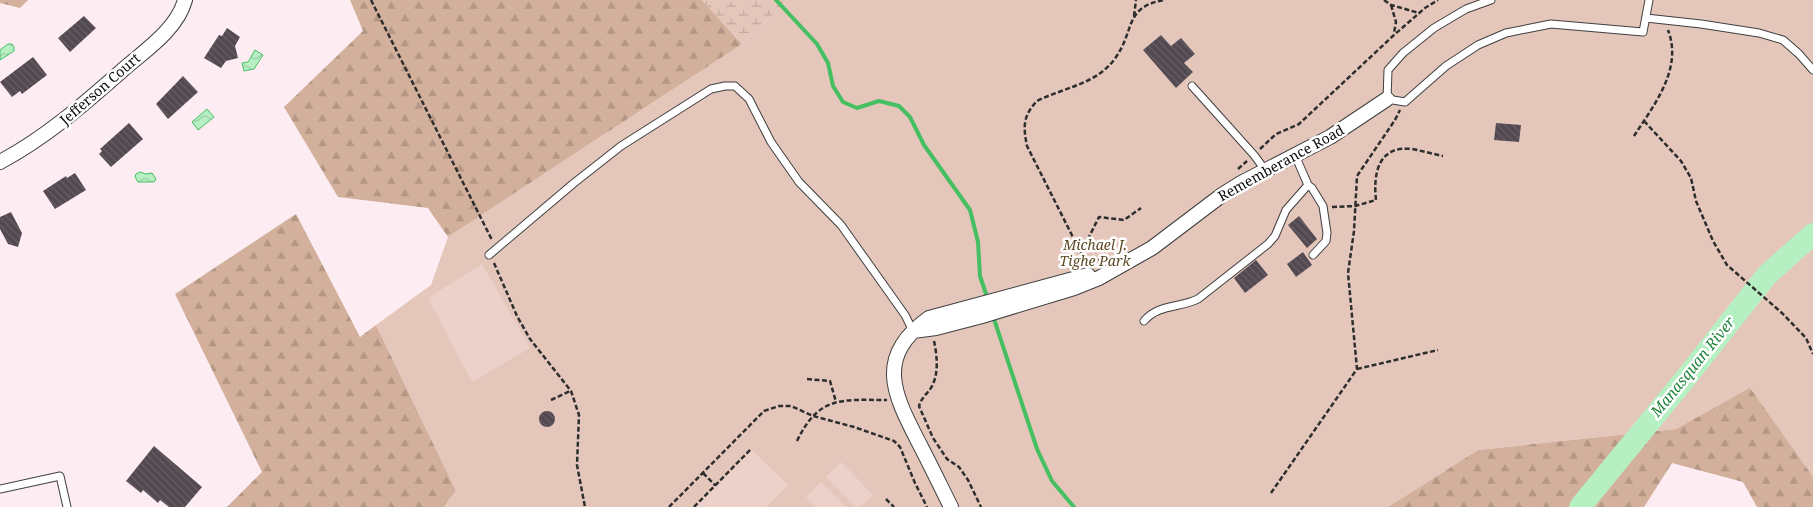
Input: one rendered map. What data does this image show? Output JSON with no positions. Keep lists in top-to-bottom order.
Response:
{
  "streets": {
    "street": ["Jefferson Court", "Rememberance Road"]
  },
  "water": ["Manasquan River"],
  "parks": ["Michael J. Tighe Park"]
}
